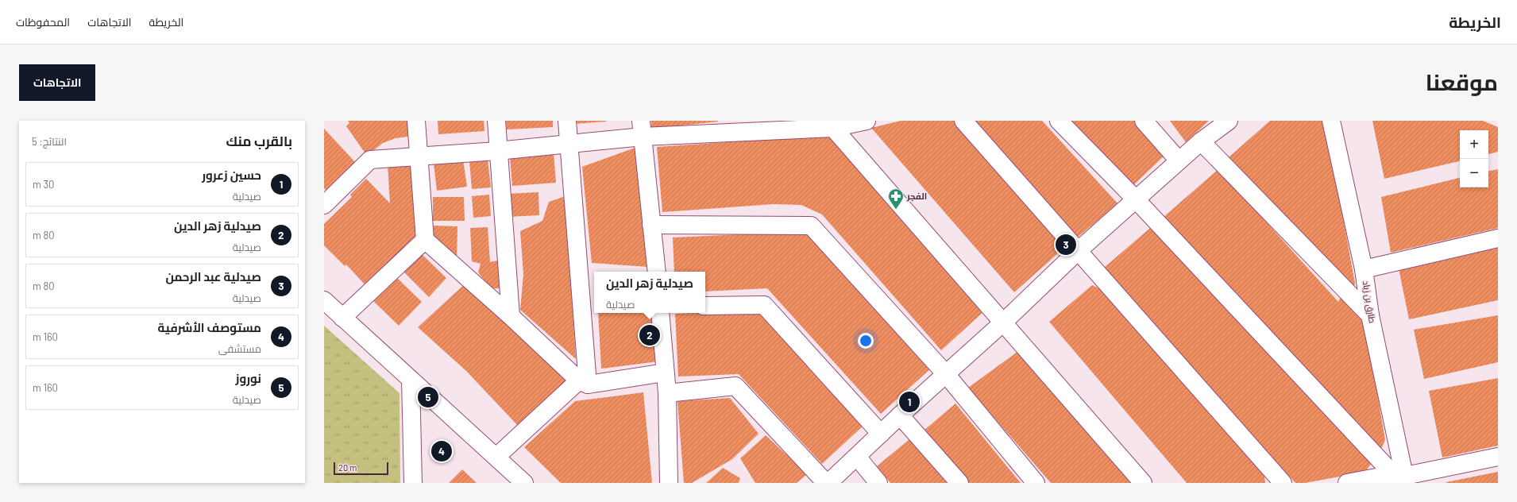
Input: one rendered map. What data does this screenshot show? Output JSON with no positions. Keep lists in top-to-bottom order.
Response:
{
  "streets": {
    "street": ["طارق بن زياد"]
  },
  "places": {
    "pharmacy": ["الفجر"]
  },
  "scale_bar": "20 m",
  "page": {
    "header": "الخريطة",
    "nav": ["الخريطة", "الاتجاهات", "المحفوظات"],
    "title": "موقعنا",
    "buttons": "الاتجاهات",
    "heading": ["بالقرب منك", "النتائج: 5"],
    "map_buttons": ["+", "−"],
    "list": [
      {
        "mark": "1",
        "name": "حسين زعرور",
        "note": "صيدلية",
        "value": "30 m"
      },
      {
        "mark": "2",
        "name": "صيدلية زهر الدين",
        "note": "صيدلية",
        "value": "80 m"
      },
      {
        "mark": "3",
        "name": "صيدلية عبد الرحمن",
        "note": "صيدلية",
        "value": "80 m"
      },
      {
        "mark": "4",
        "name": "مستوصف الأشرفية",
        "note": "مستشفى",
        "value": "160 m"
      },
      {
        "mark": "5",
        "name": "نوروز",
        "note": "صيدلية",
        "value": "160 m"
      }
    ],
    "pins": [
      "3",
      "2",
      "5",
      "1",
      "4"
    ],
    "popup": ["صيدلية زهر الدين", "صيدلية"],
    "scale": "20 m"
  }
}
